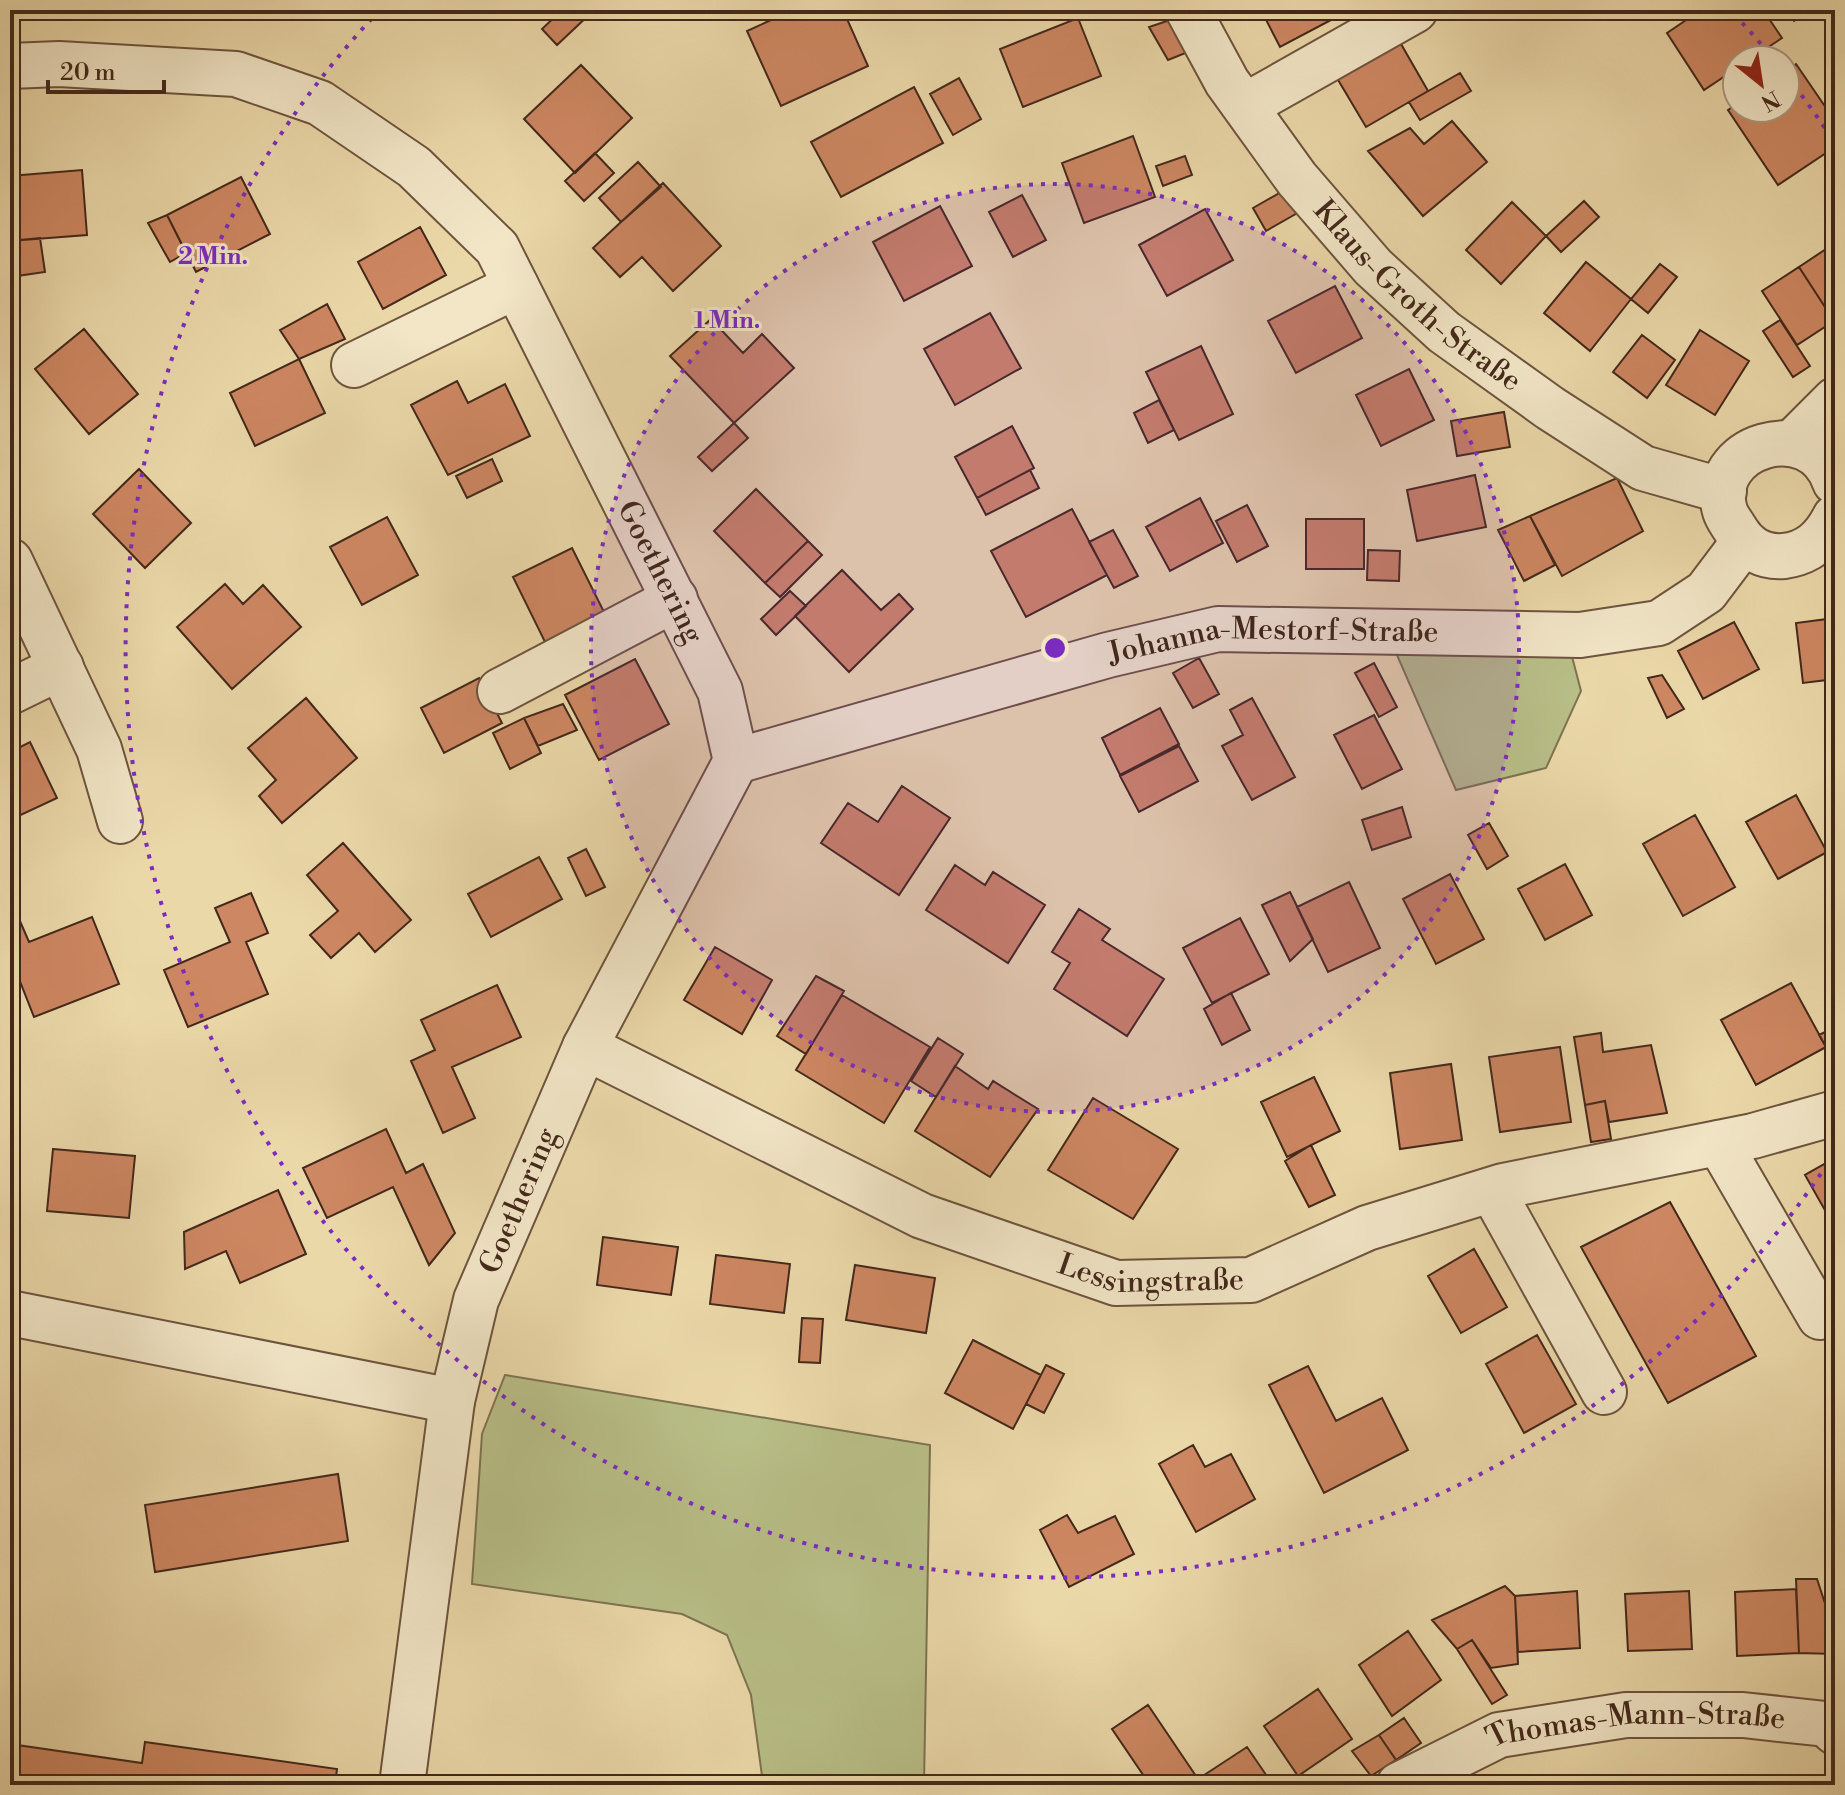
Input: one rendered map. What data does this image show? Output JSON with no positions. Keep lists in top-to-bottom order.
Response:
{
  "streets": {
    "street": [
      "Klaus-Groth-Straße",
      "Goethering",
      "Johanna-Mestorf-Straße",
      "Lessingstraße",
      "Thomas-Mann-Straße"
    ]
  },
  "crossings": [
    ["Goethering", "Johanna-Mestorf-Straße"],
    ["Goethering", "Lessingstraße"]
  ],
  "scale_bar": "20 m",
  "north": "bottom right",
  "rings": ["2 Min.", "1 Min."]
}
